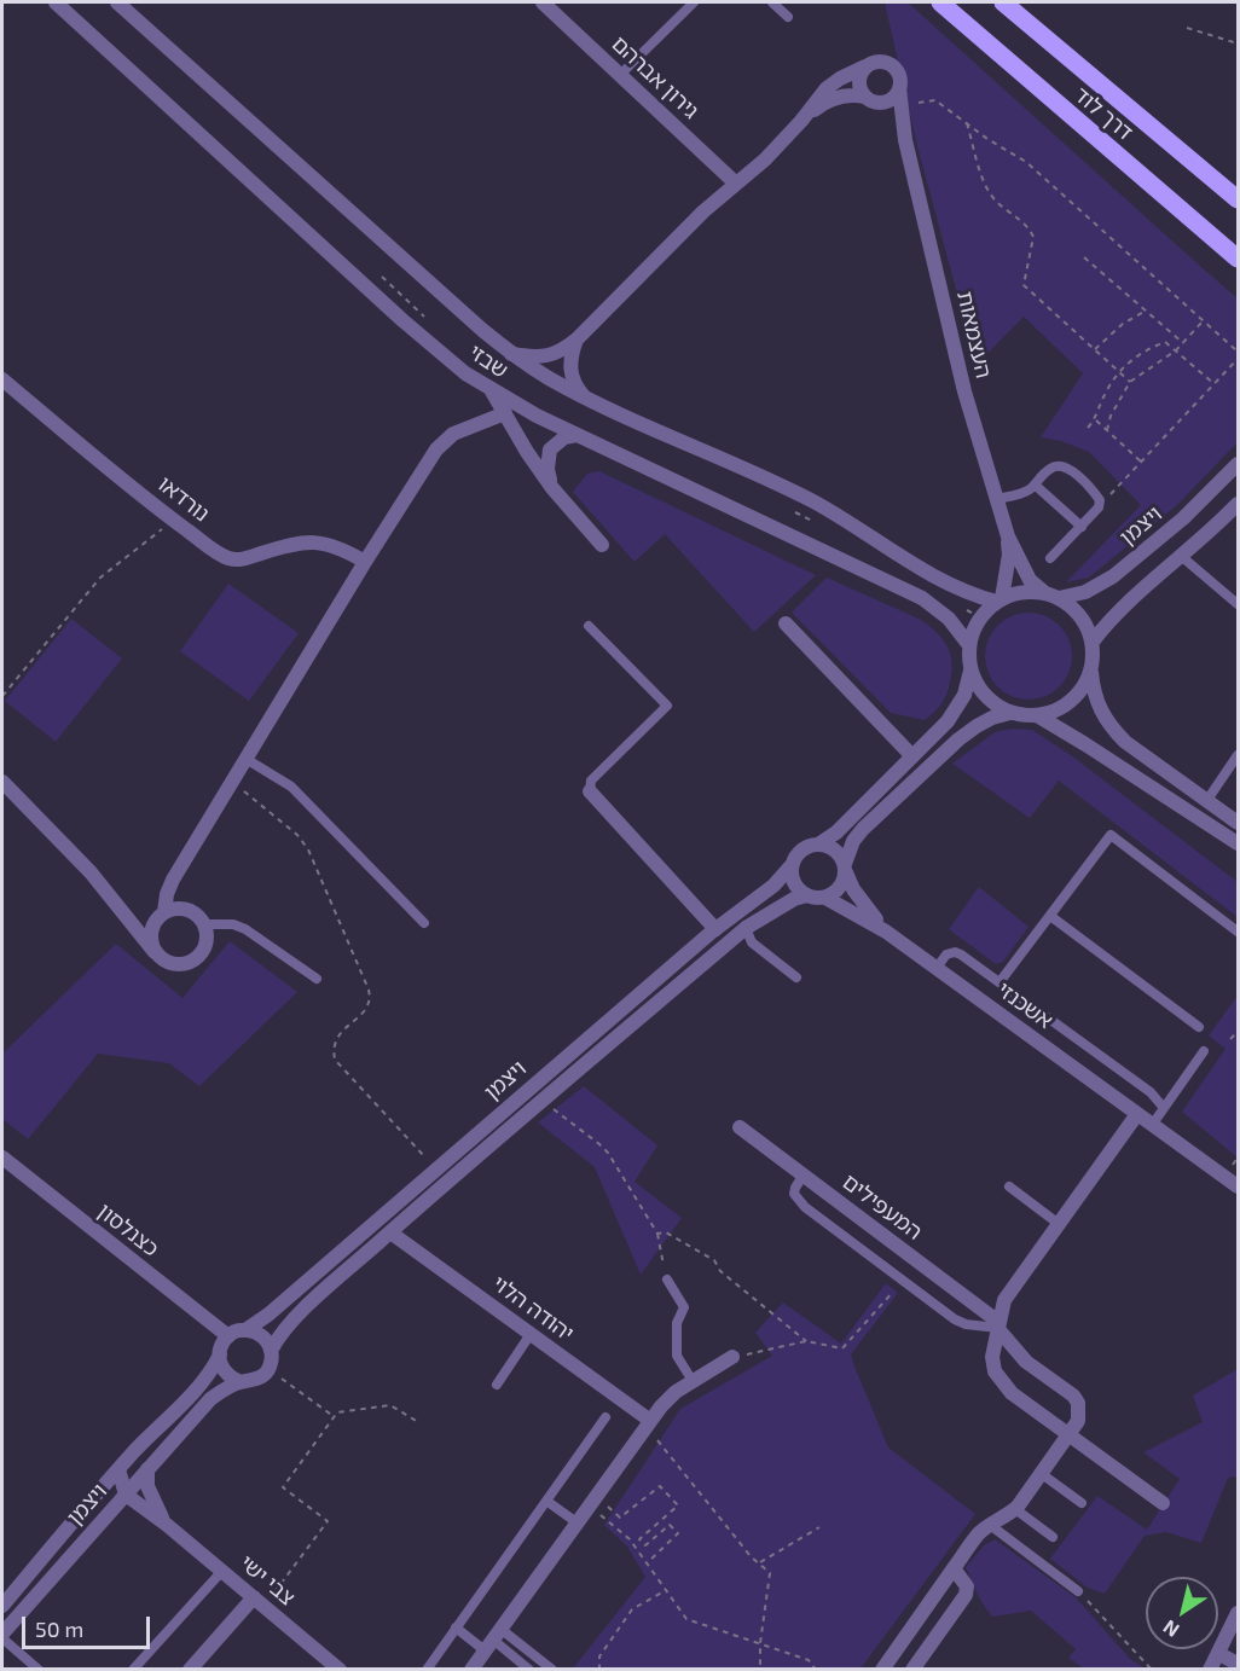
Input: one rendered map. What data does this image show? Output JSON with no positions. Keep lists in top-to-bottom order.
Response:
{
  "streets": {
    "main road": ["דרך לוד"],
    "street": [
      "גירון אברהם",
      "העצמאות",
      "שבזי",
      "נורדאו",
      "ויצמן",
      "אשכנזי",
      "המעפילים",
      "כצנלסון",
      "יהודה הלוי",
      "צבי ישי"
    ]
  },
  "crossings": [
    ["גירון אברהם", "שבזי"],
    ["העצמאות", "שבזי"],
    ["העצמאות", "ויצמן"],
    ["שבזי", "ויצמן"],
    ["ויצמן", "אשכנזי"],
    ["ויצמן", "כצנלסון"],
    ["ויצמן", "יהודה הלוי"],
    ["ויצמן", "צבי ישי"]
  ],
  "scale_bar": "50 m",
  "north": "bottom left"
}
